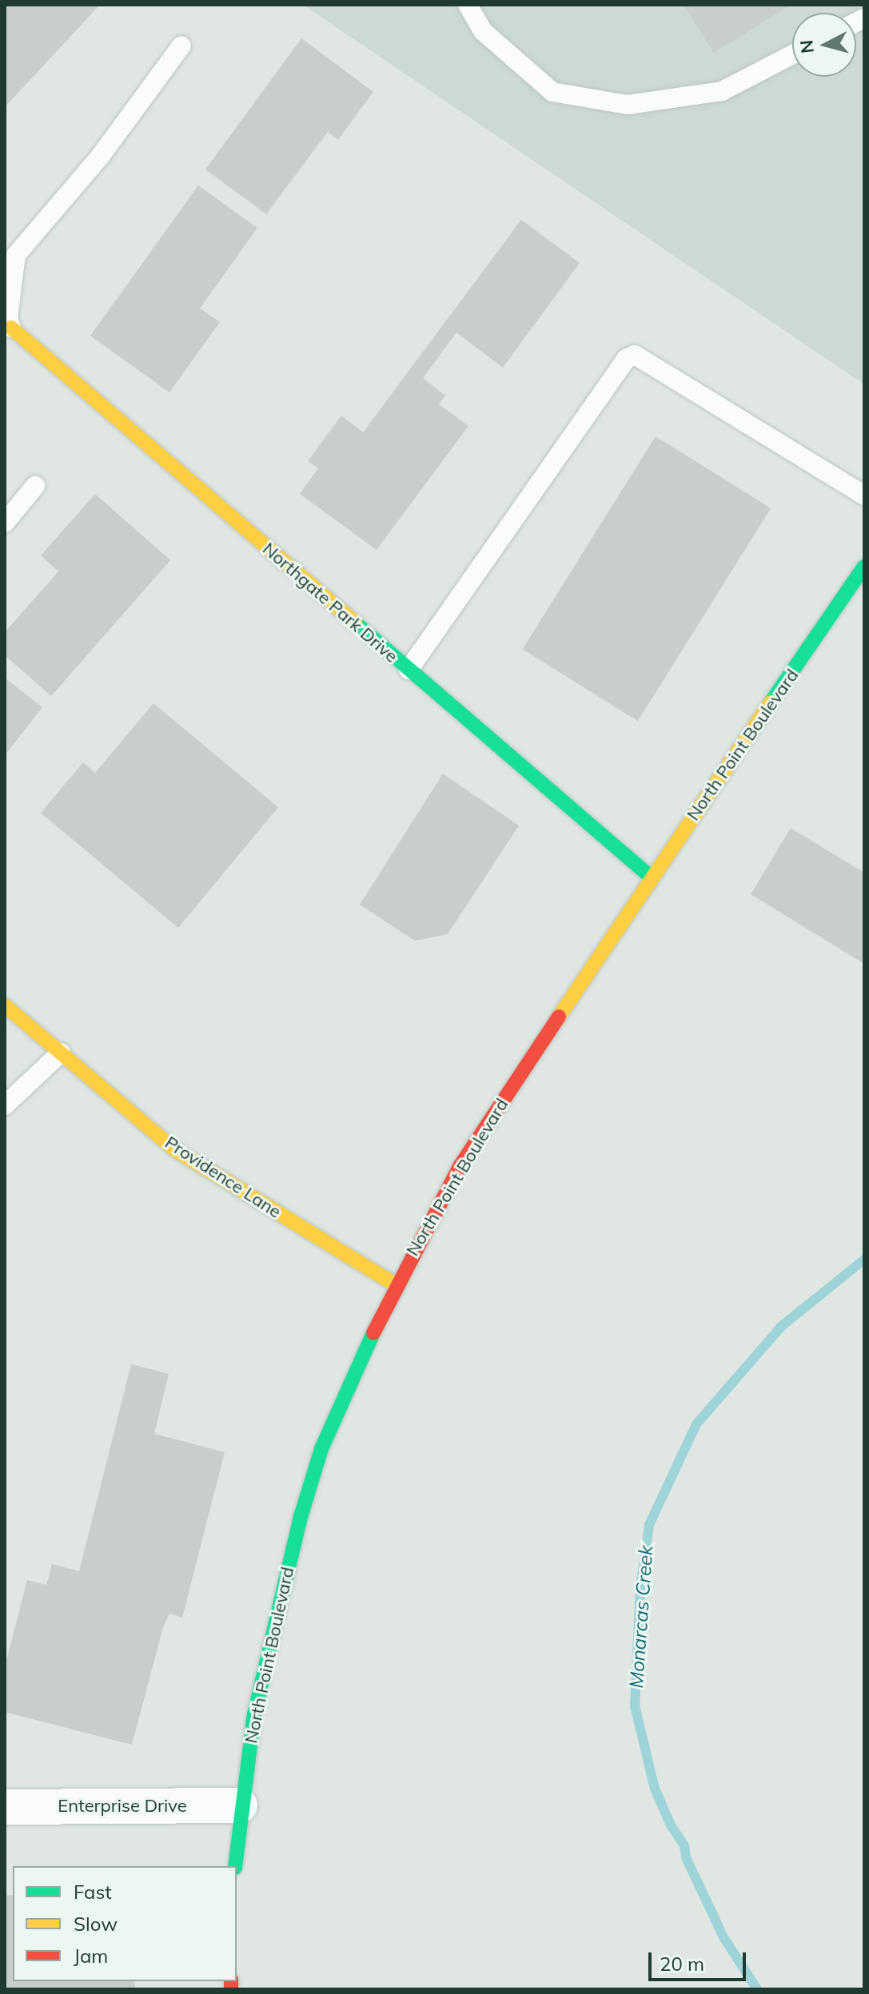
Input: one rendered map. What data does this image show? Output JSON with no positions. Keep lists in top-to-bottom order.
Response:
{
  "streets": {
    "main road": ["Northgate Park Drive", "North Point Boulevard", "Providence Lane"],
    "street": ["Enterprise Drive"]
  },
  "crossings": [
    ["Northgate Park Drive", "North Point Boulevard"],
    ["North Point Boulevard", "Providence Lane"],
    ["North Point Boulevard", "Enterprise Drive"]
  ],
  "water": ["Monarcas Creek"],
  "legend": ["Fast", "Slow", "Jam"],
  "scale_bar": "20 m",
  "north": "left"
}
